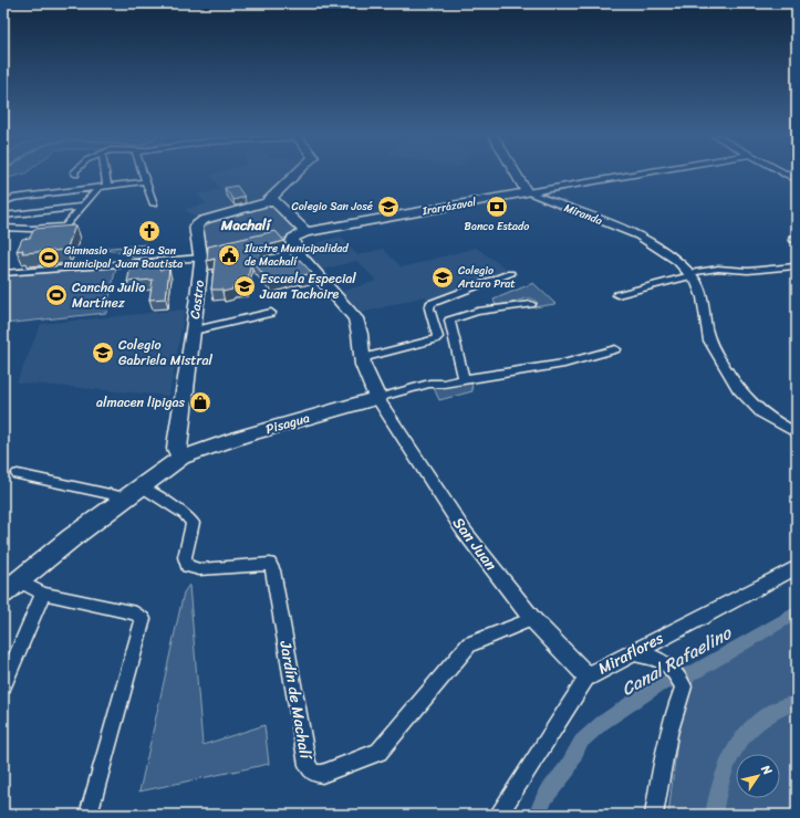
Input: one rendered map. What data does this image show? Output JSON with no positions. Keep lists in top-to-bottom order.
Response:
{
  "streets": {
    "main road": ["Irarrázaval", "Castro", "Pisagua"],
    "street": [
      "Miranda",
      "San Juan",
      "Miraflores",
      "Jardín de Machalí"
    ]
  },
  "crossings": [
    ["Irarrázaval", "Miranda"],
    ["Castro", "Pisagua"],
    ["Pisagua", "San Juan"],
    ["Pisagua", "Jardín de Machalí"],
    ["San Juan", "Miraflores"],
    ["San Juan", "Jardín de Machalí"]
  ],
  "districts": ["Machalí"],
  "water": ["Canal Rafaelino"],
  "places": {
    "school or university": [
      "Colegio San José",
      "Colegio Arturo Prat",
      "Escuela Especial Juan Tachoire",
      "Colegio Gabriela Mistral"
    ],
    "bank": ["Banco Estado"],
    "church": ["Iglesia San Juan Bautista"],
    "public building": ["Ilustre Municipalidad de Machalí"],
    "sports": ["Gimnasio municipal", "Cancha Julio Martínez"],
    "shop": ["almacen lipigas"]
  },
  "north": "top right"
}
